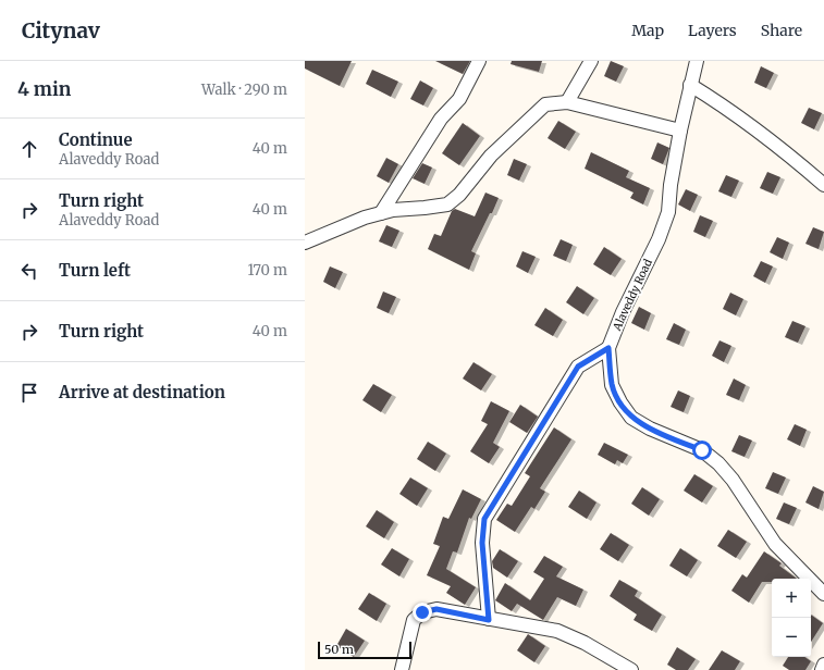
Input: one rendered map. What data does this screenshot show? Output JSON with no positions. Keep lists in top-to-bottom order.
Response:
{
  "streets": {
    "street": ["Alaveddy Road"]
  },
  "scale_bar": "50 m",
  "page": {
    "header": "Citynav",
    "nav": ["Map", "Layers", "Share"],
    "heading": ["4 min", "Walk · 290 m"],
    "list": [
      ["Continue", "Alaveddy Road", "40 m"],
      ["Turn right", "Alaveddy Road", "40 m"],
      ["Turn left", "170 m"],
      ["Turn right", "40 m"],
      "Arrive at destination"
    ],
    "map_buttons": ["+", "−"],
    "scale": "50 m"
  }
}
